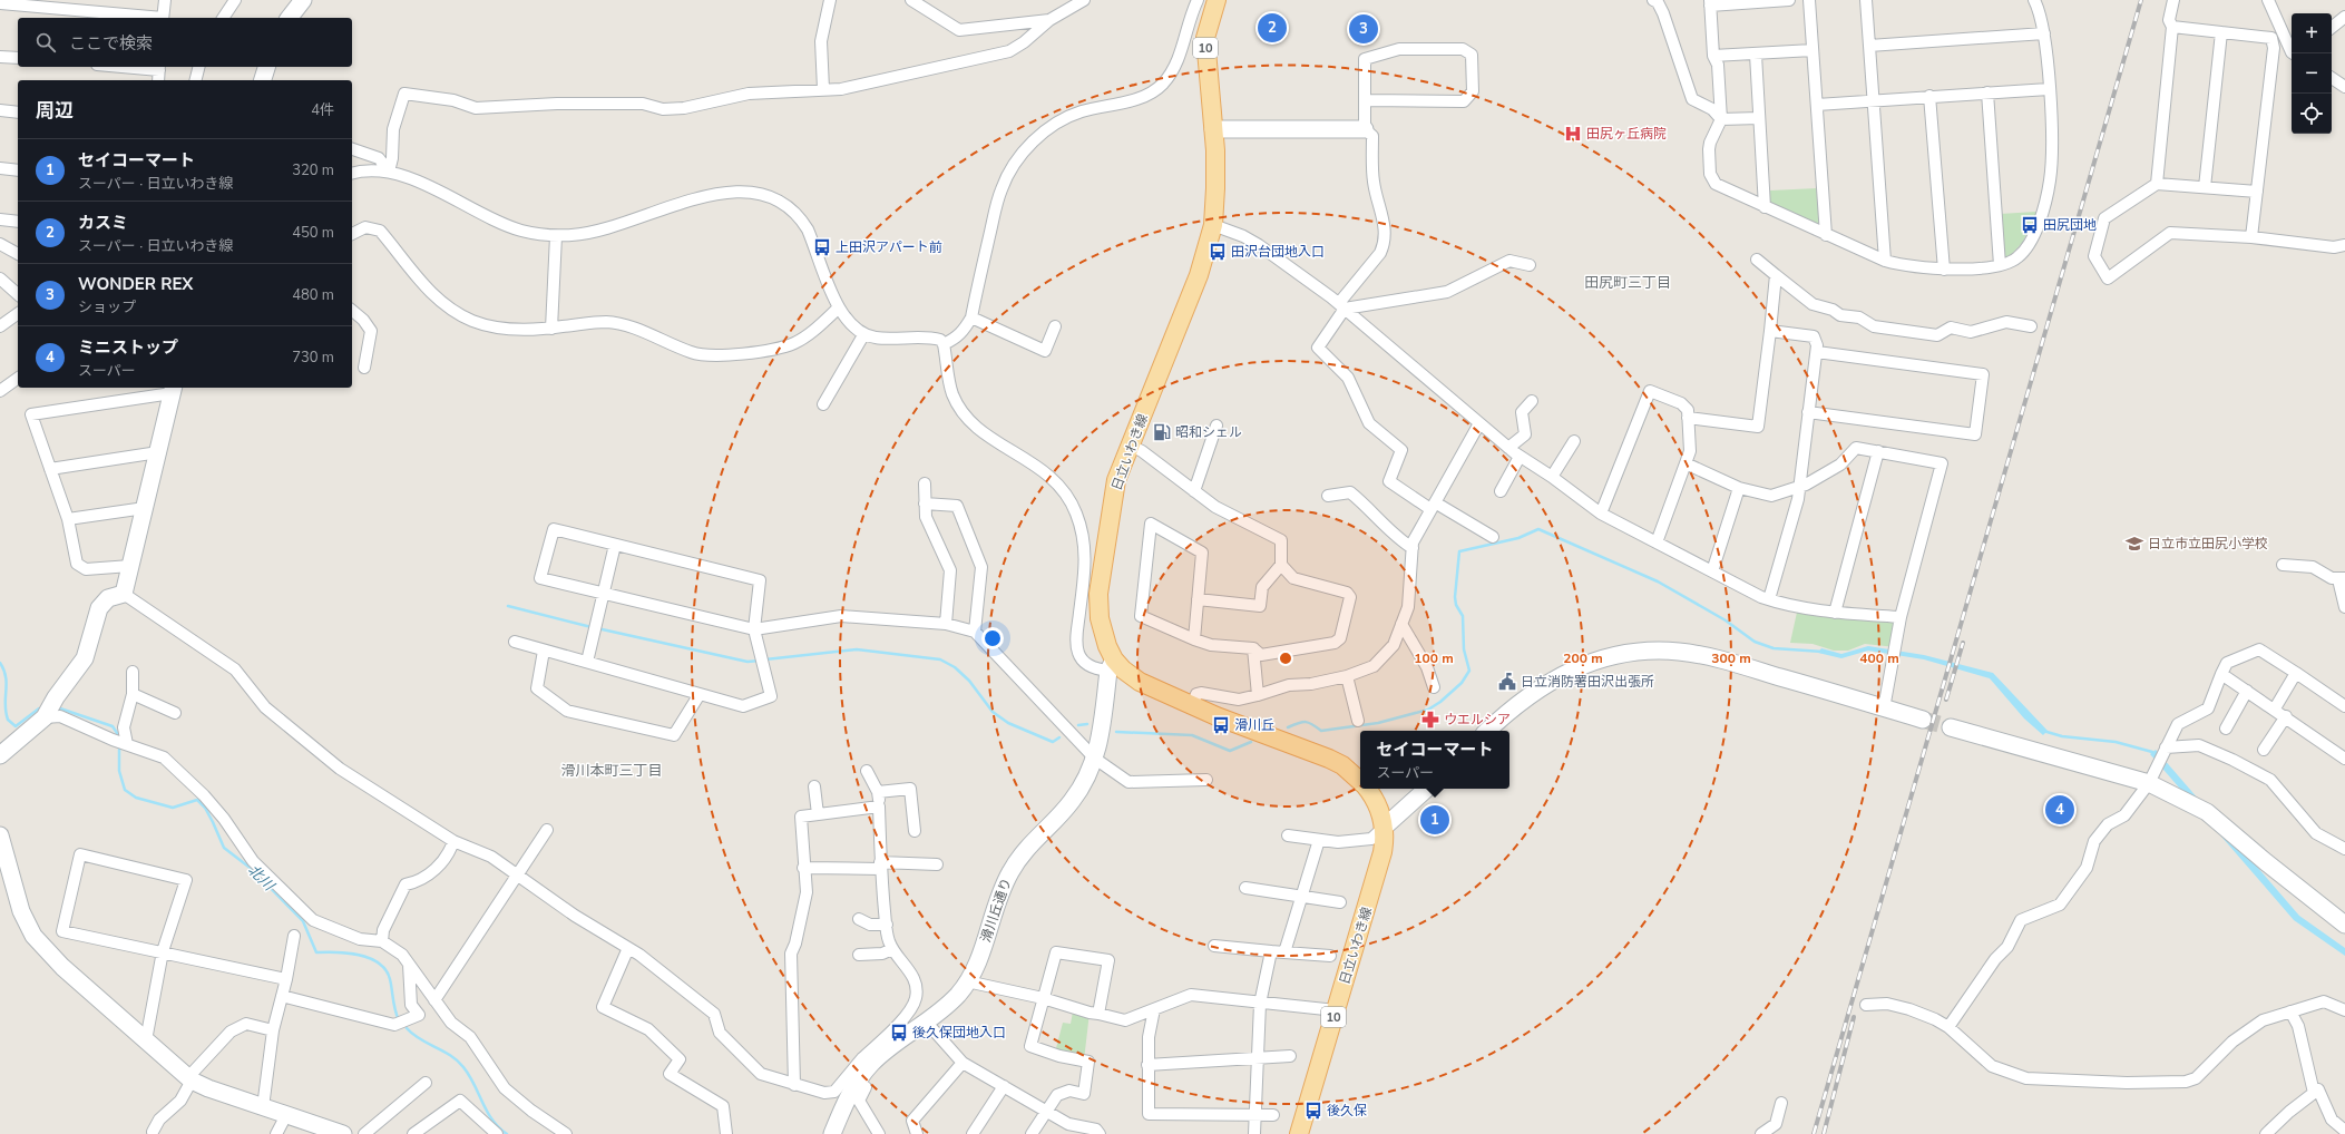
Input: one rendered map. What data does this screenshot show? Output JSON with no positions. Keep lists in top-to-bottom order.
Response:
{
  "streets": {
    "main road": ["10", "日立いわき線"],
    "street": ["滑川丘通り"]
  },
  "crossings": [
    ["日立いわき線", "滑川丘通り"]
  ],
  "districts": ["田尻町三丁目", "滑川本町三丁目"],
  "water": ["北川"],
  "places": {
    "hospital": ["田尻ヶ丘病院"],
    "bus stop": [
      "田尻団地",
      "上田沢アパート前",
      "田沢台団地入口",
      "滑川丘",
      "後久保団地入口",
      "後久保"
    ],
    "fuel station": ["昭和シェル"],
    "school or university": ["日立市立田尻小学校"],
    "public building": ["日立消防署田沢出張所"],
    "pharmacy": ["ウエルシア"]
  },
  "page": {
    "pins": [
      "2",
      "3",
      "4",
      "1"
    ],
    "map_buttons": ["+", "−"],
    "search": "ここで検索",
    "heading": ["周辺", "4件"],
    "list": [
      {
        "mark": "1",
        "name": "セイコーマート",
        "note": "スーパー · 日立いわき線",
        "value": "320 m"
      },
      {
        "mark": "2",
        "name": "カスミ",
        "note": "スーパー · 日立いわき線",
        "value": "450 m"
      },
      {
        "mark": "3",
        "name": "WONDER REX",
        "note": "ショップ",
        "value": "480 m"
      },
      {
        "mark": "4",
        "name": "ミニストップ",
        "note": "スーパー",
        "value": "730 m"
      }
    ],
    "popup": ["セイコーマート", "スーパー"]
  },
  "rings": [
    "100 m",
    "200 m",
    "300 m",
    "400 m"
  ]
}
